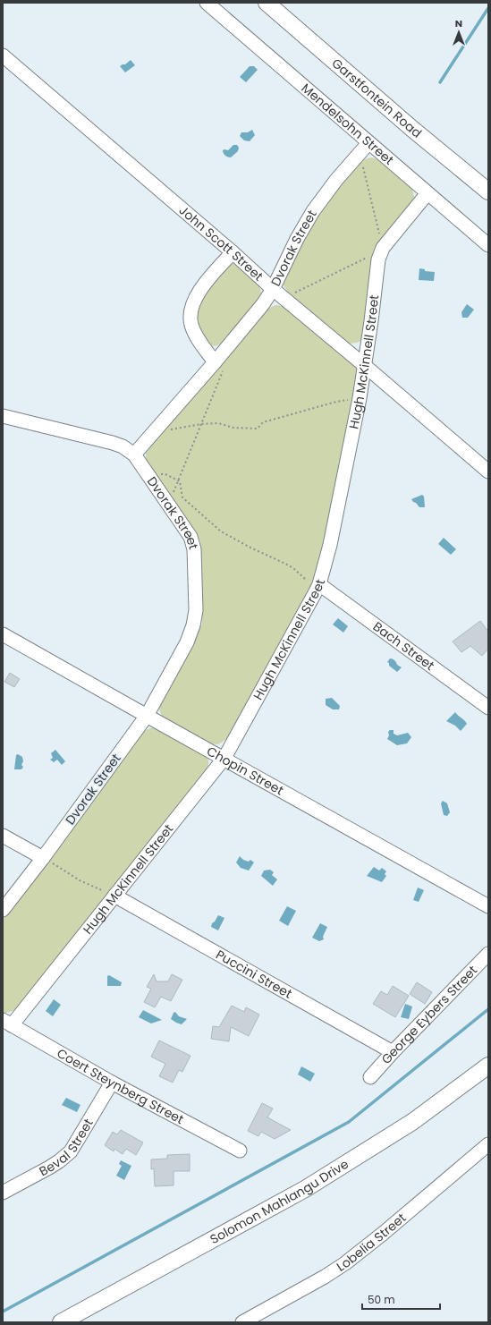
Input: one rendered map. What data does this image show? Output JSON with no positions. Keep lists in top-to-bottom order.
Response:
{
  "streets": {
    "main road": ["Garstfontein Road", "Solomon Mahlangu Drive"],
    "street": [
      "Mendelsohn Street",
      "John Scott Street",
      "Dvorak Street",
      "Hugh McKinnell Street",
      "Bach Street",
      "Chopin Street",
      "Puccini Street",
      "George Eybers Street",
      "Coert Steynberg Street",
      "Beval Street",
      "Lobelia Street"
    ]
  },
  "crossings": [
    ["Mendelsohn Street", "Dvorak Street"],
    ["John Scott Street", "Dvorak Street"],
    ["John Scott Street", "Hugh McKinnell Street"],
    ["Dvorak Street", "Chopin Street"],
    ["Hugh McKinnell Street", "Bach Street"],
    ["Hugh McKinnell Street", "Chopin Street"],
    ["Hugh McKinnell Street", "Puccini Street"],
    ["Hugh McKinnell Street", "Coert Steynberg Street"],
    ["Puccini Street", "George Eybers Street"],
    ["Coert Steynberg Street", "Beval Street"]
  ],
  "scale_bar": "50 m",
  "north": "top"
}
